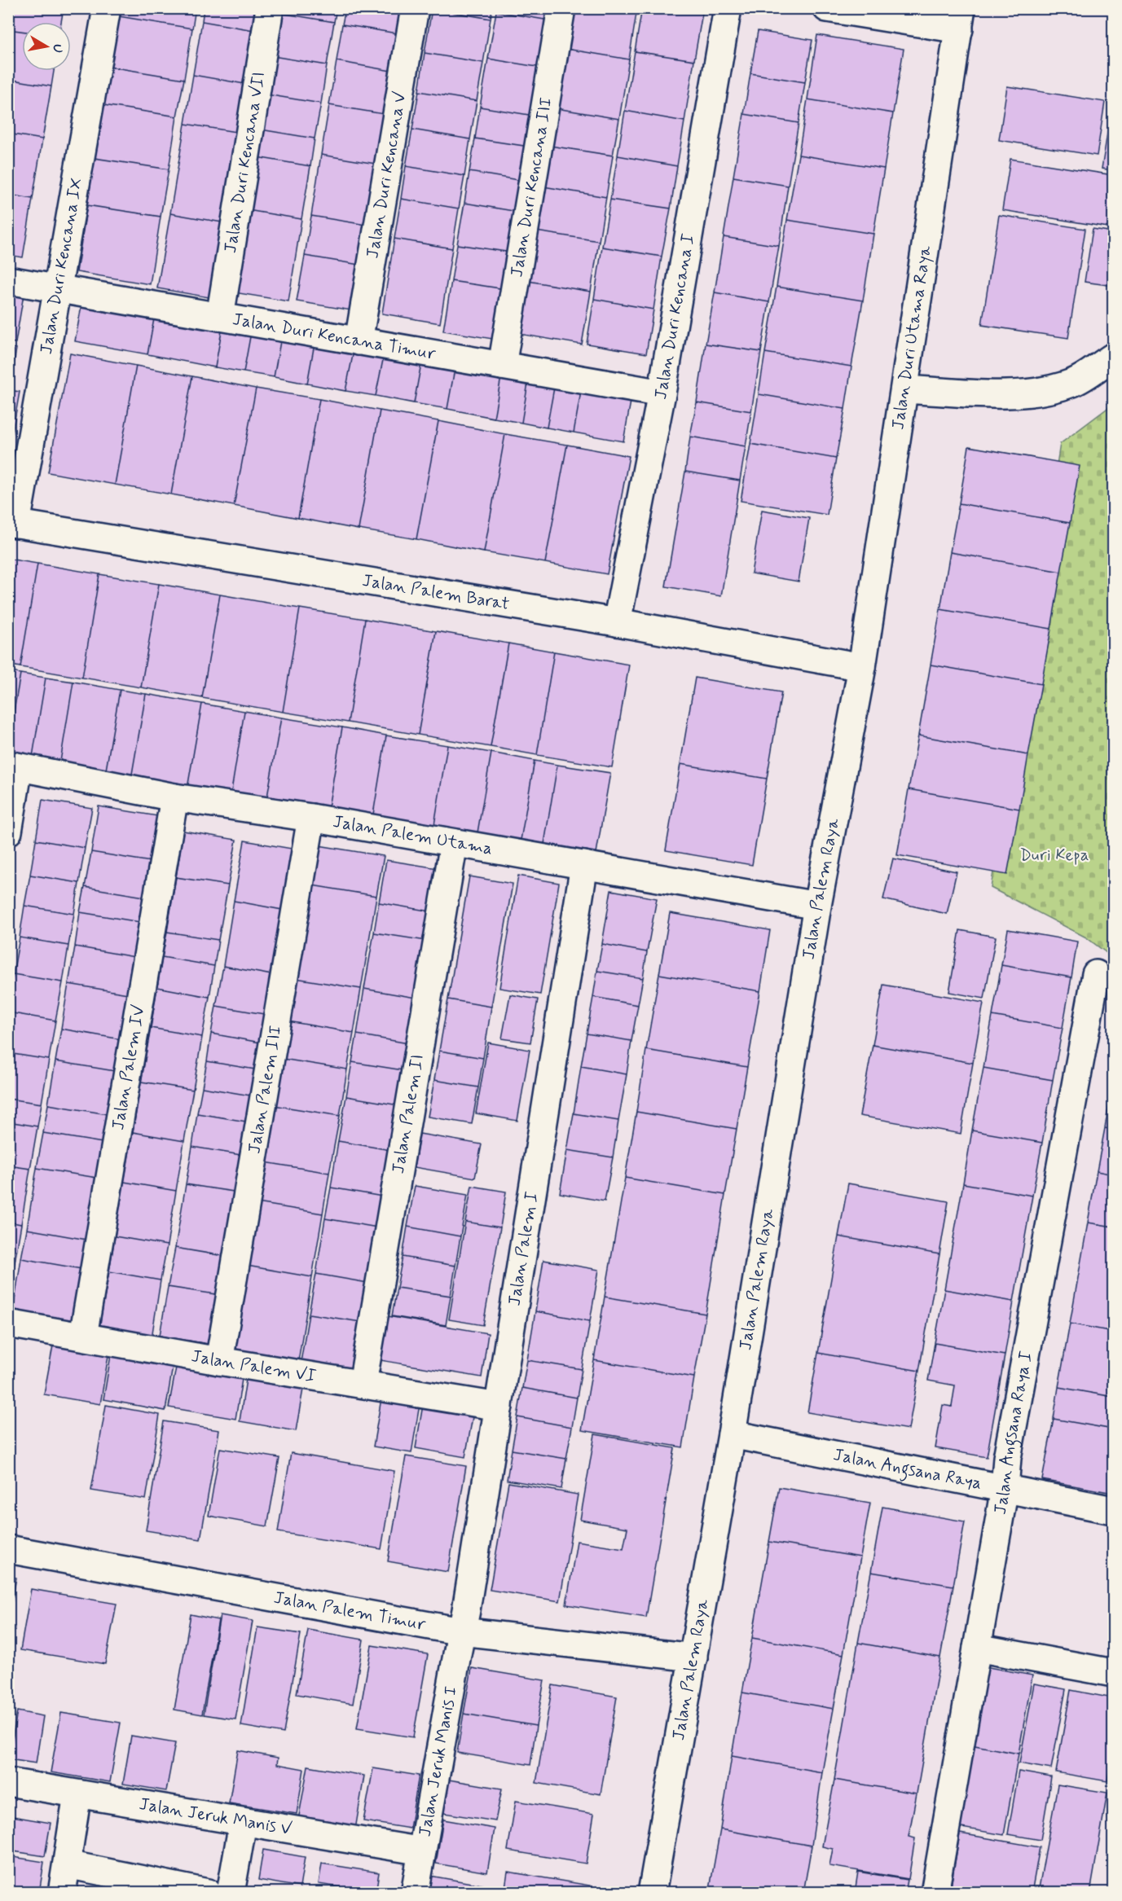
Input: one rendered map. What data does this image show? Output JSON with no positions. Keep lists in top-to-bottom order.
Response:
{
  "streets": {
    "street": [
      "Jalan Duri Kencana VII",
      "Jalan Duri Kencana V",
      "Jalan Duri Kencana III",
      "Jalan Duri Kencana IX",
      "Jalan Duri Kencana I",
      "Jalan Duri Kencana Timur",
      "Jalan Duri Utama Raya",
      "Jalan Palem Barat",
      "Jalan Palem Utama",
      "Jalan Palem Raya",
      "Jalan Palem IV",
      "Jalan Palem III",
      "Jalan Palem II",
      "Jalan Palem I",
      "Jalan Palem VI",
      "Jalan Angsana Raya I",
      "Jalan Angsana Raya",
      "Jalan Palem Timur",
      "Jalan Jeruk Manis I",
      "Jalan Jeruk Manis V"
    ]
  },
  "crossings": [
    ["Jalan Duri Kencana VII", "Jalan Duri Kencana Timur"],
    ["Jalan Duri Kencana V", "Jalan Duri Kencana Timur"],
    ["Jalan Duri Kencana III", "Jalan Duri Kencana Timur"],
    ["Jalan Duri Kencana IX", "Jalan Duri Kencana Timur"],
    ["Jalan Duri Kencana IX", "Jalan Palem Barat"],
    ["Jalan Duri Kencana I", "Jalan Duri Kencana Timur"],
    ["Jalan Duri Kencana I", "Jalan Palem Barat"],
    ["Jalan Duri Utama Raya", "Jalan Palem Barat"],
    ["Jalan Duri Utama Raya", "Jalan Palem Raya"],
    ["Jalan Palem Barat", "Jalan Palem Raya"],
    ["Jalan Palem Utama", "Jalan Palem Raya"],
    ["Jalan Palem Utama", "Jalan Palem IV"],
    ["Jalan Palem Utama", "Jalan Palem III"],
    ["Jalan Palem Utama", "Jalan Palem II"],
    ["Jalan Palem Utama", "Jalan Palem I"],
    ["Jalan Palem Raya", "Jalan Angsana Raya"],
    ["Jalan Palem Raya", "Jalan Palem Timur"],
    ["Jalan Palem IV", "Jalan Palem VI"],
    ["Jalan Palem III", "Jalan Palem VI"],
    ["Jalan Palem II", "Jalan Palem VI"],
    ["Jalan Palem I", "Jalan Palem VI"],
    ["Jalan Palem I", "Jalan Palem Timur"],
    ["Jalan Palem I", "Jalan Jeruk Manis I"],
    ["Jalan Angsana Raya I", "Jalan Angsana Raya"],
    ["Jalan Palem Timur", "Jalan Jeruk Manis I"],
    ["Jalan Jeruk Manis I", "Jalan Jeruk Manis V"]
  ],
  "parks": ["Duri Kepa"],
  "north": "right"
}
